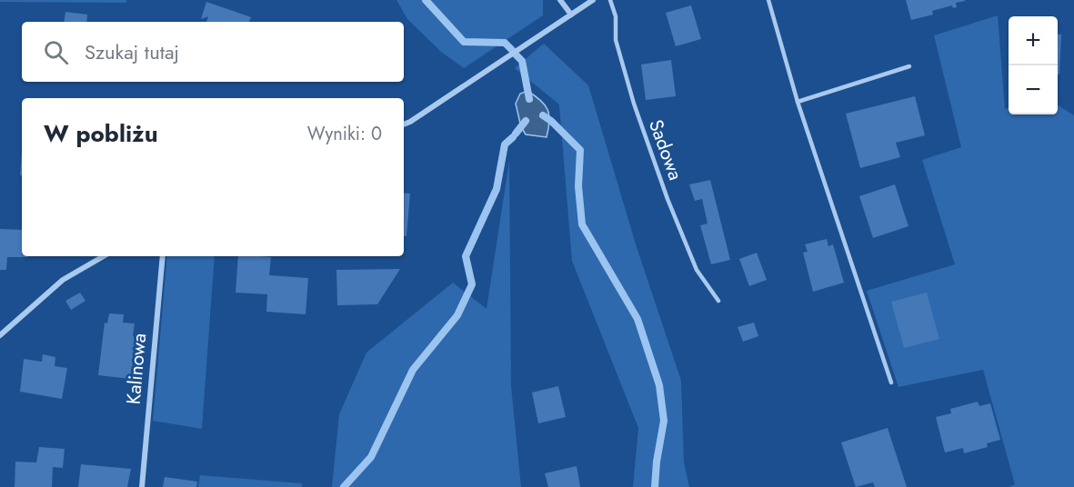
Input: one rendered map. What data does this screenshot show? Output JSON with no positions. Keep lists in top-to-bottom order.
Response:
{
  "streets": {
    "street": ["Kalinowa"],
    "lane": ["Sadowa"]
  },
  "page": {
    "map_buttons": ["+", "−"],
    "search": "Szukaj tutaj",
    "heading": ["W pobliżu", "Wyniki: 0"]
  }
}
